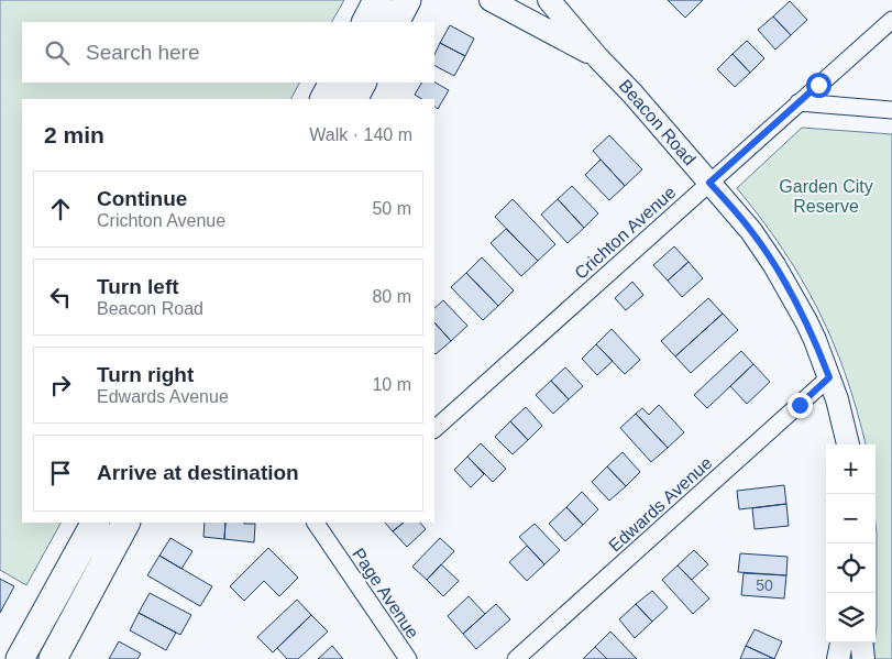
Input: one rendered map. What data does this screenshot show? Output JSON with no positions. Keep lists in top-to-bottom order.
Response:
{
  "streets": {
    "street": [
      "Beacon Road",
      "Crichton Avenue",
      "Edwards Avenue",
      "Page Avenue"
    ]
  },
  "crossings": [
    ["Beacon Road", "Crichton Avenue"],
    ["Beacon Road", "Edwards Avenue"]
  ],
  "parks": ["Garden City Reserve"],
  "house_numbers": ["50"],
  "page": {
    "search": "Search here",
    "heading": ["2 min", "Walk · 140 m"],
    "list": [
      ["Continue", "Crichton Avenue", "50 m"],
      ["Turn left", "Beacon Road", "80 m"],
      ["Turn right", "Edwards Avenue", "10 m"],
      "Arrive at destination"
    ],
    "map_buttons": ["+", "−"]
  }
}
